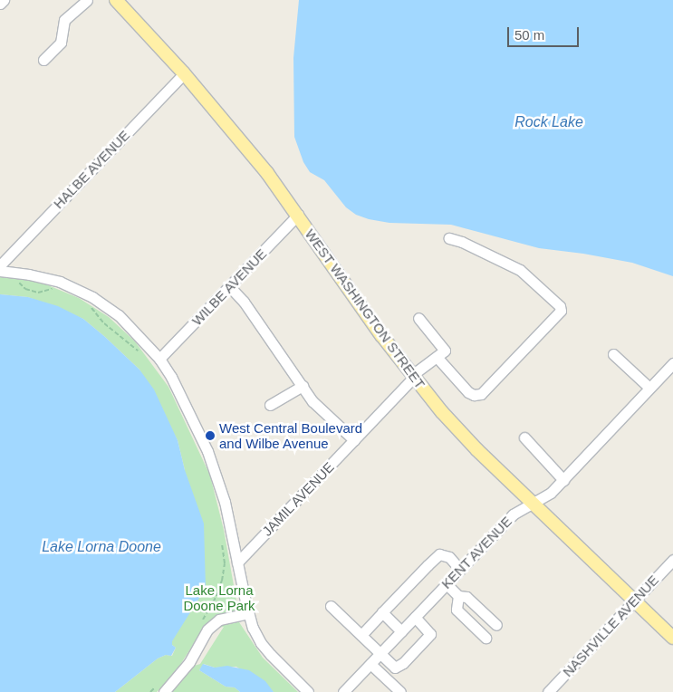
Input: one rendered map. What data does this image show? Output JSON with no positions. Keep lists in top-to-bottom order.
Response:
{
  "streets": {
    "main road": ["WEST WASHINGTON STREET"],
    "street": [
      "HALBE AVENUE",
      "WILBE AVENUE",
      "JAMIL AVENUE",
      "KENT AVENUE",
      "NASHVILLE AVENUE"
    ]
  },
  "crossings": [
    ["HALBE AVENUE", "WEST WASHINGTON STREET"],
    ["WILBE AVENUE", "WEST WASHINGTON STREET"],
    ["WEST WASHINGTON STREET", "JAMIL AVENUE"],
    ["WEST WASHINGTON STREET", "KENT AVENUE"],
    ["WEST WASHINGTON STREET", "NASHVILLE AVENUE"]
  ],
  "water": ["Rock Lake", "Lake Lorna Doone"],
  "parks": ["Lake Lorna Doone Park"],
  "places": ["West Central Boulevard and Wilbe Avenue"],
  "scale_bar": "50 m"
}
